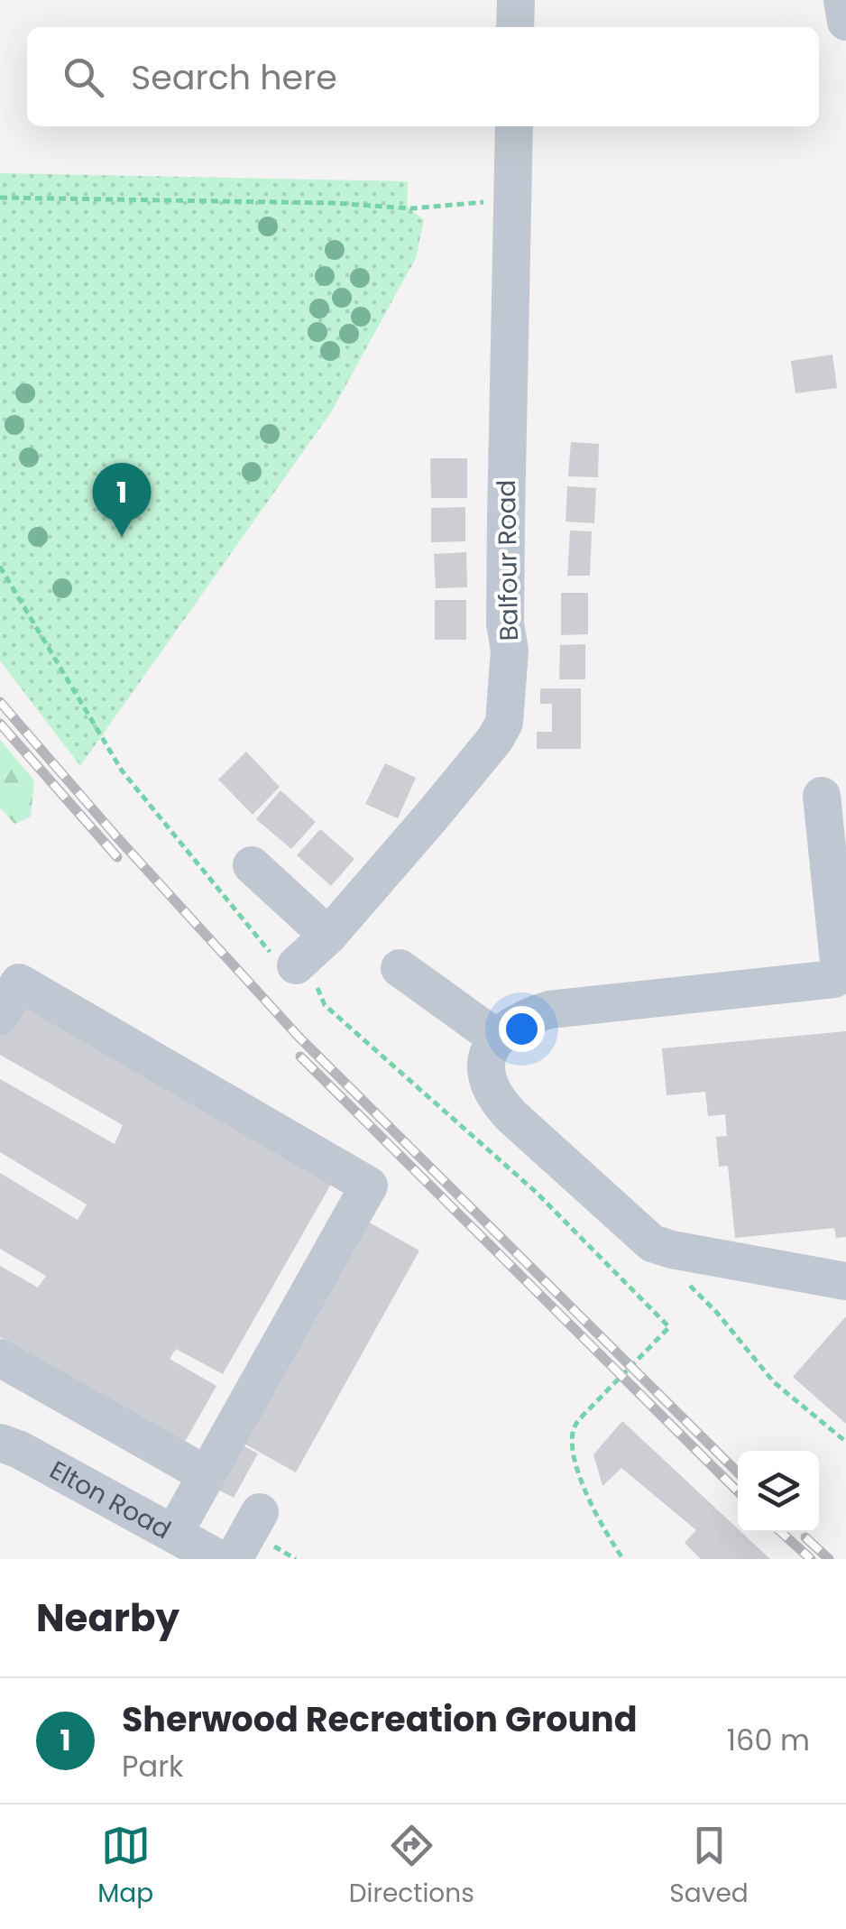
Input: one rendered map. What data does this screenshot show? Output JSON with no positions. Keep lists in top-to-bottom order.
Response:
{
  "streets": {
    "street": ["Balfour Road", "Elton Road"]
  },
  "page": {
    "search": "Search here",
    "pins": "1",
    "heading": "Nearby",
    "list": [
      {
        "mark": "1",
        "name": "Sherwood Recreation Ground",
        "note": "Park",
        "value": "160 m"
      }
    ],
    "nav": ["Map", "Directions", "Saved"]
  }
}
